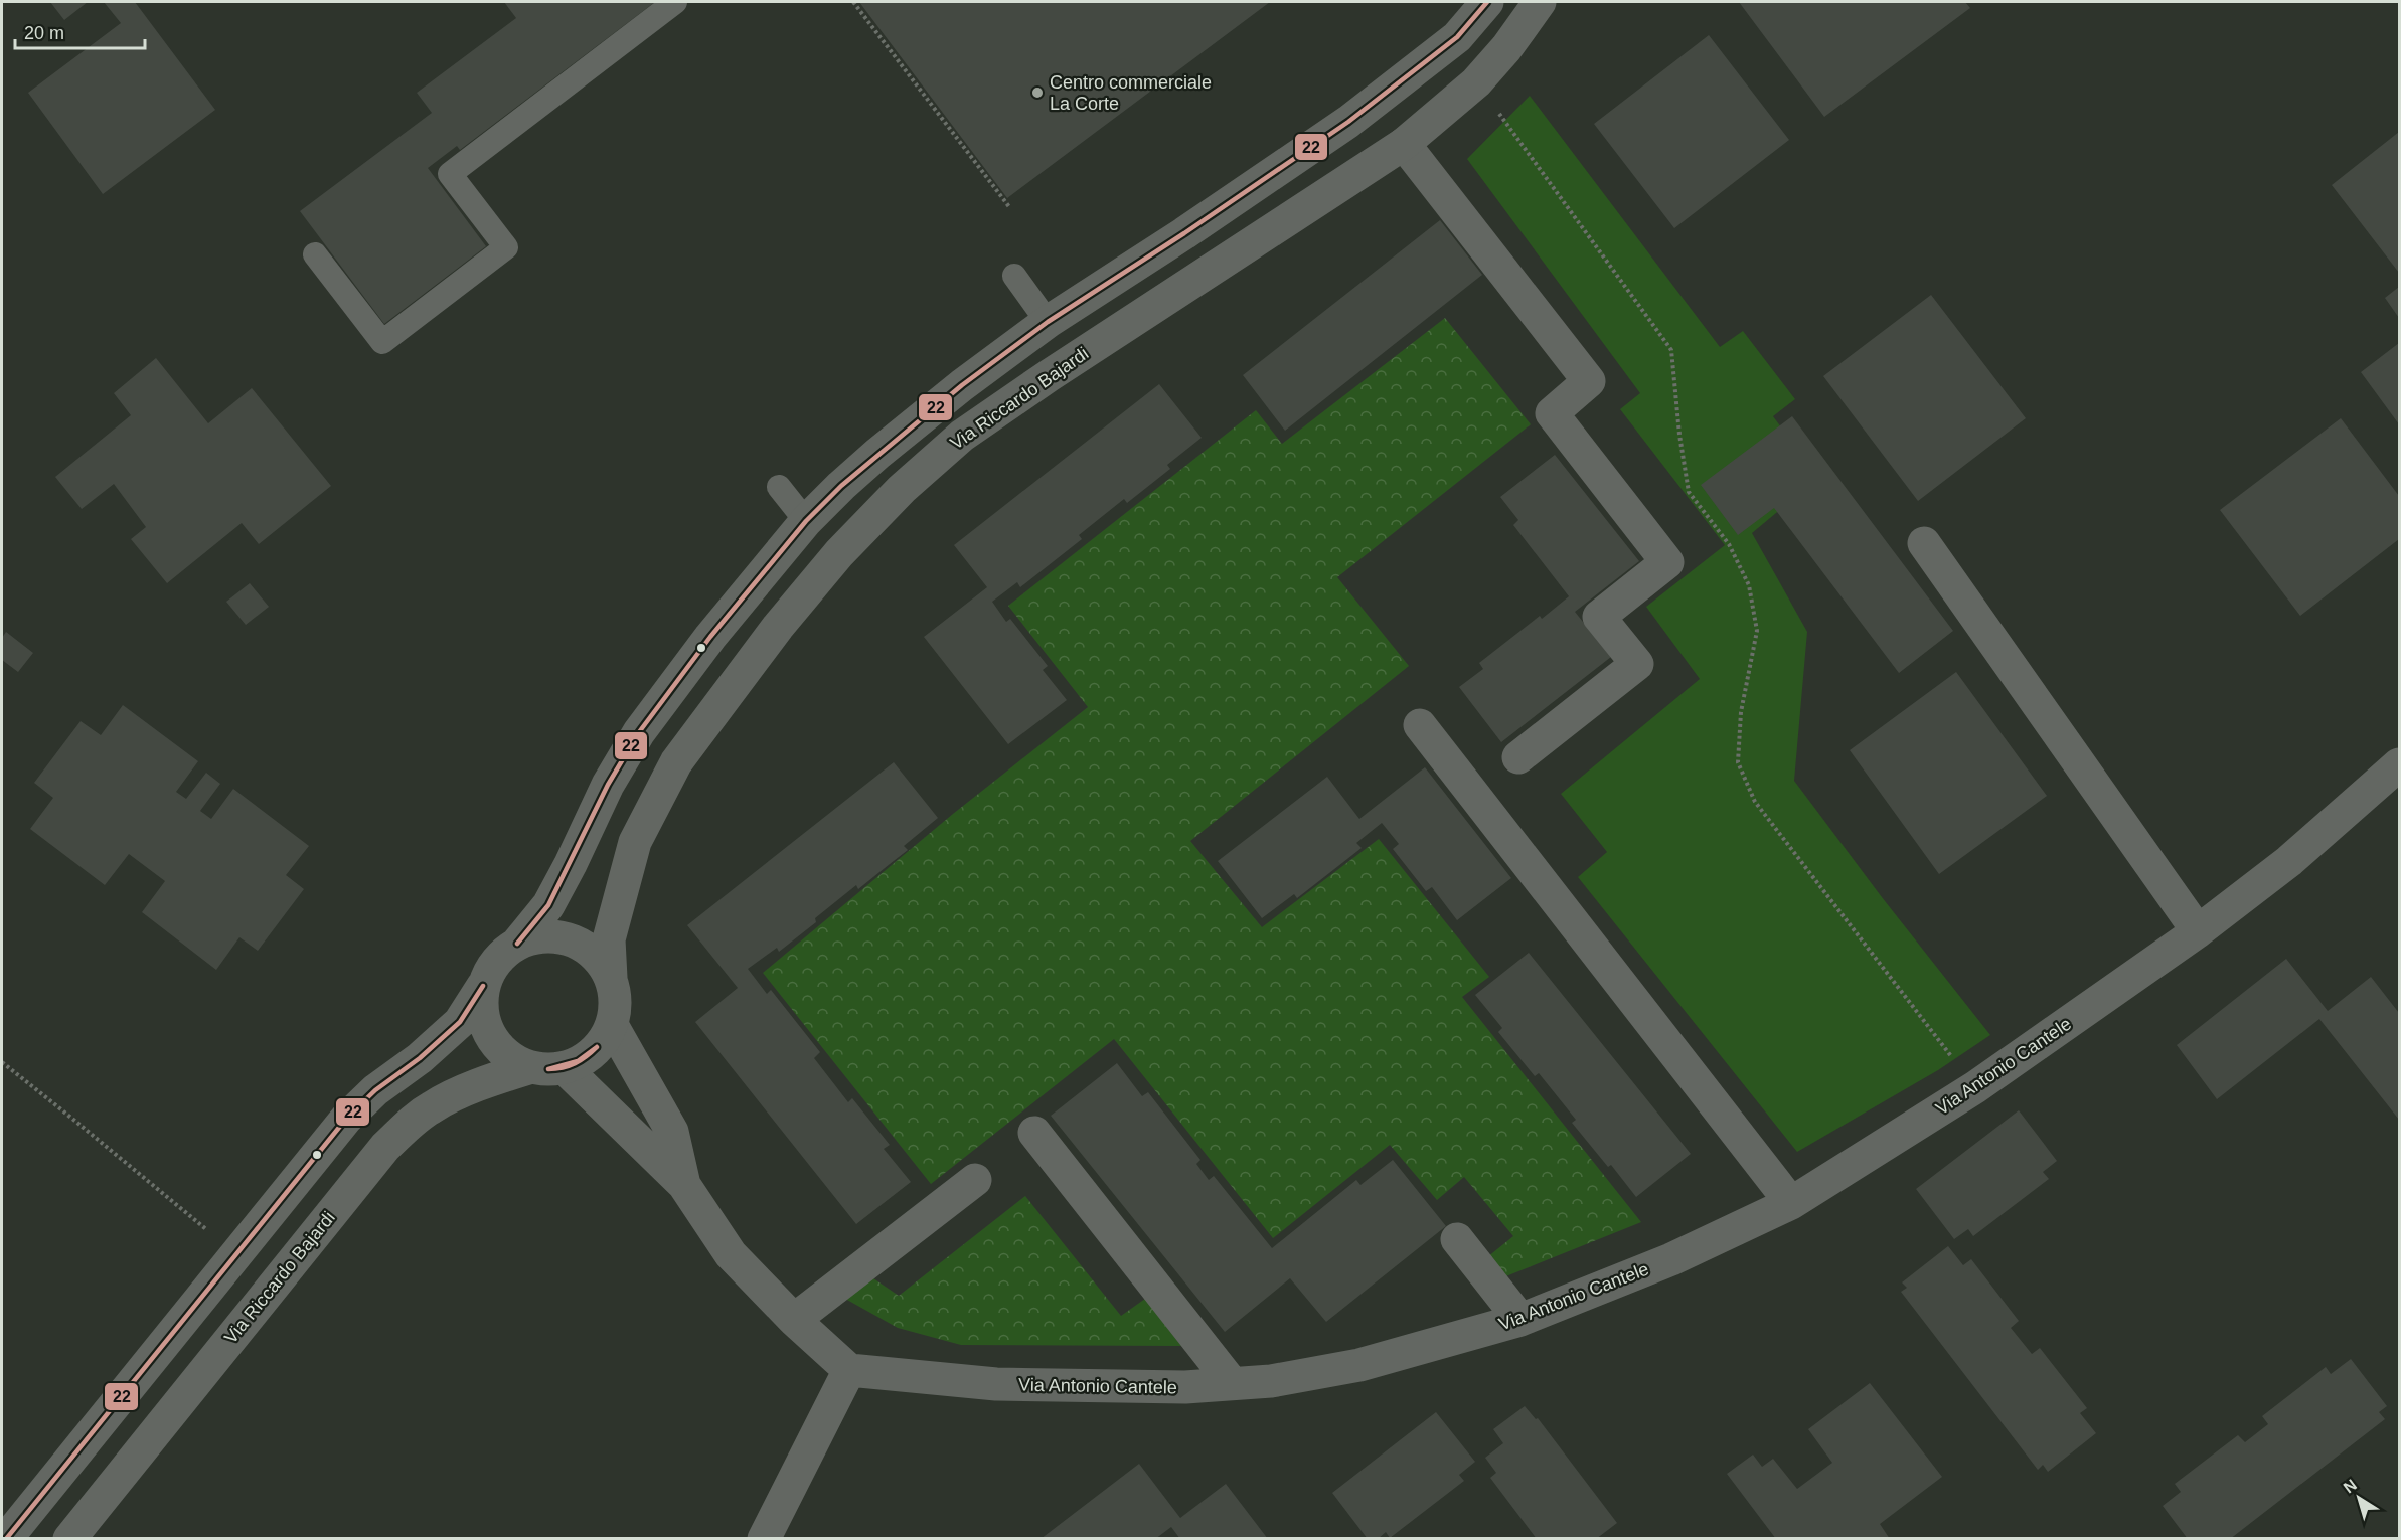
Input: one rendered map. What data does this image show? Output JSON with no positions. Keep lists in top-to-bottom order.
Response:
{
  "streets": {
    "street": ["Via Riccardo Bajardi", "Via Antonio Cantele"]
  },
  "places": ["Centro commerciale La Corte"],
  "lines": ["transit line 22"],
  "scale_bar": "20 m",
  "north": "top left"
}
